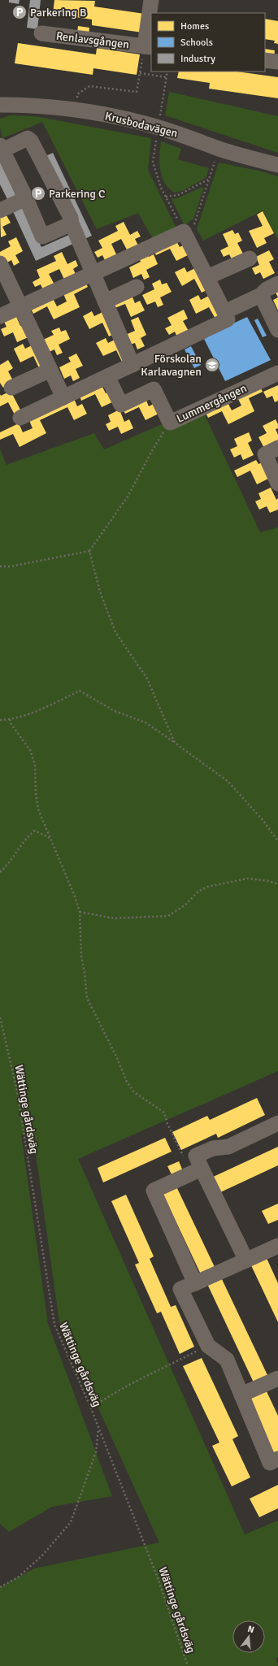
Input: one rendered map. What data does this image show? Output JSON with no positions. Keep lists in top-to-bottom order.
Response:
{
  "streets": {
    "street": ["Renlavsgången", "Krusbodavägen", "Lummergången"],
    "path": ["Wättinge gårdsväg"]
  },
  "places": {
    "parking": ["Parkering B", "Parkering C"],
    "school or university": ["Förskolan Karlavagnen"]
  },
  "legend": ["Homes", "Schools", "Industry"],
  "north": "top"
}
